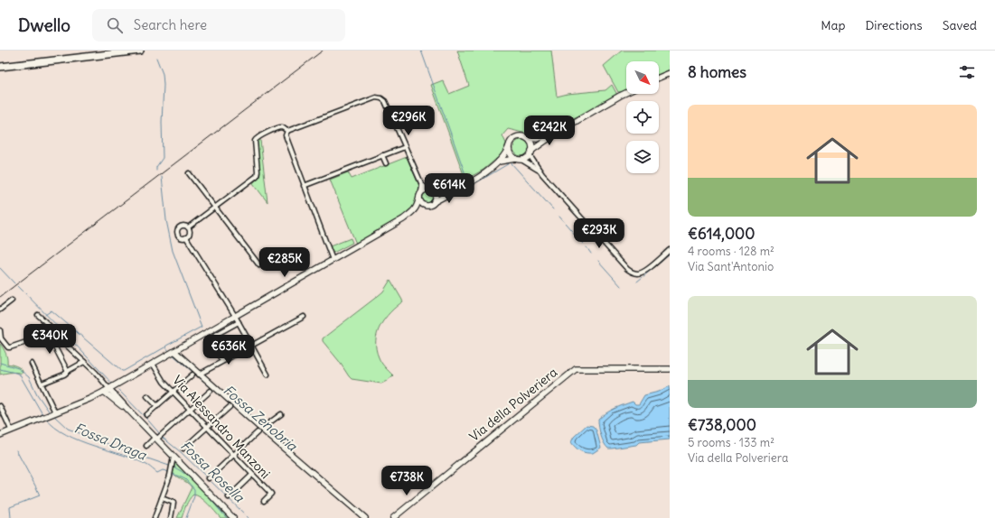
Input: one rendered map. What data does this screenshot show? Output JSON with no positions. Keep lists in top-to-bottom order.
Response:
{
  "streets": {
    "main road": ["Via della Polveriera"],
    "street": ["Via Alessandro Manzoni"]
  },
  "water": ["Fossa Zenobria", "Fossa Draga", "Fossa Rosella"],
  "north": "bottom right",
  "page": {
    "header": "Dwello",
    "search": "Search here",
    "nav": ["Map", "Directions", "Saved"],
    "heading": "8 homes",
    "list": [
      {
        "name": "€614,000",
        "note": "4 rooms · 128 m² · Via Sant'Antonio"
      },
      {
        "name": "€738,000",
        "note": "5 rooms · 133 m² · Via della Polveriera"
      }
    ],
    "price": [
      "€296K",
      "€242K",
      "€614K",
      "€293K",
      "€285K",
      "€340K",
      "€636K",
      "€738K"
    ]
  }
}
